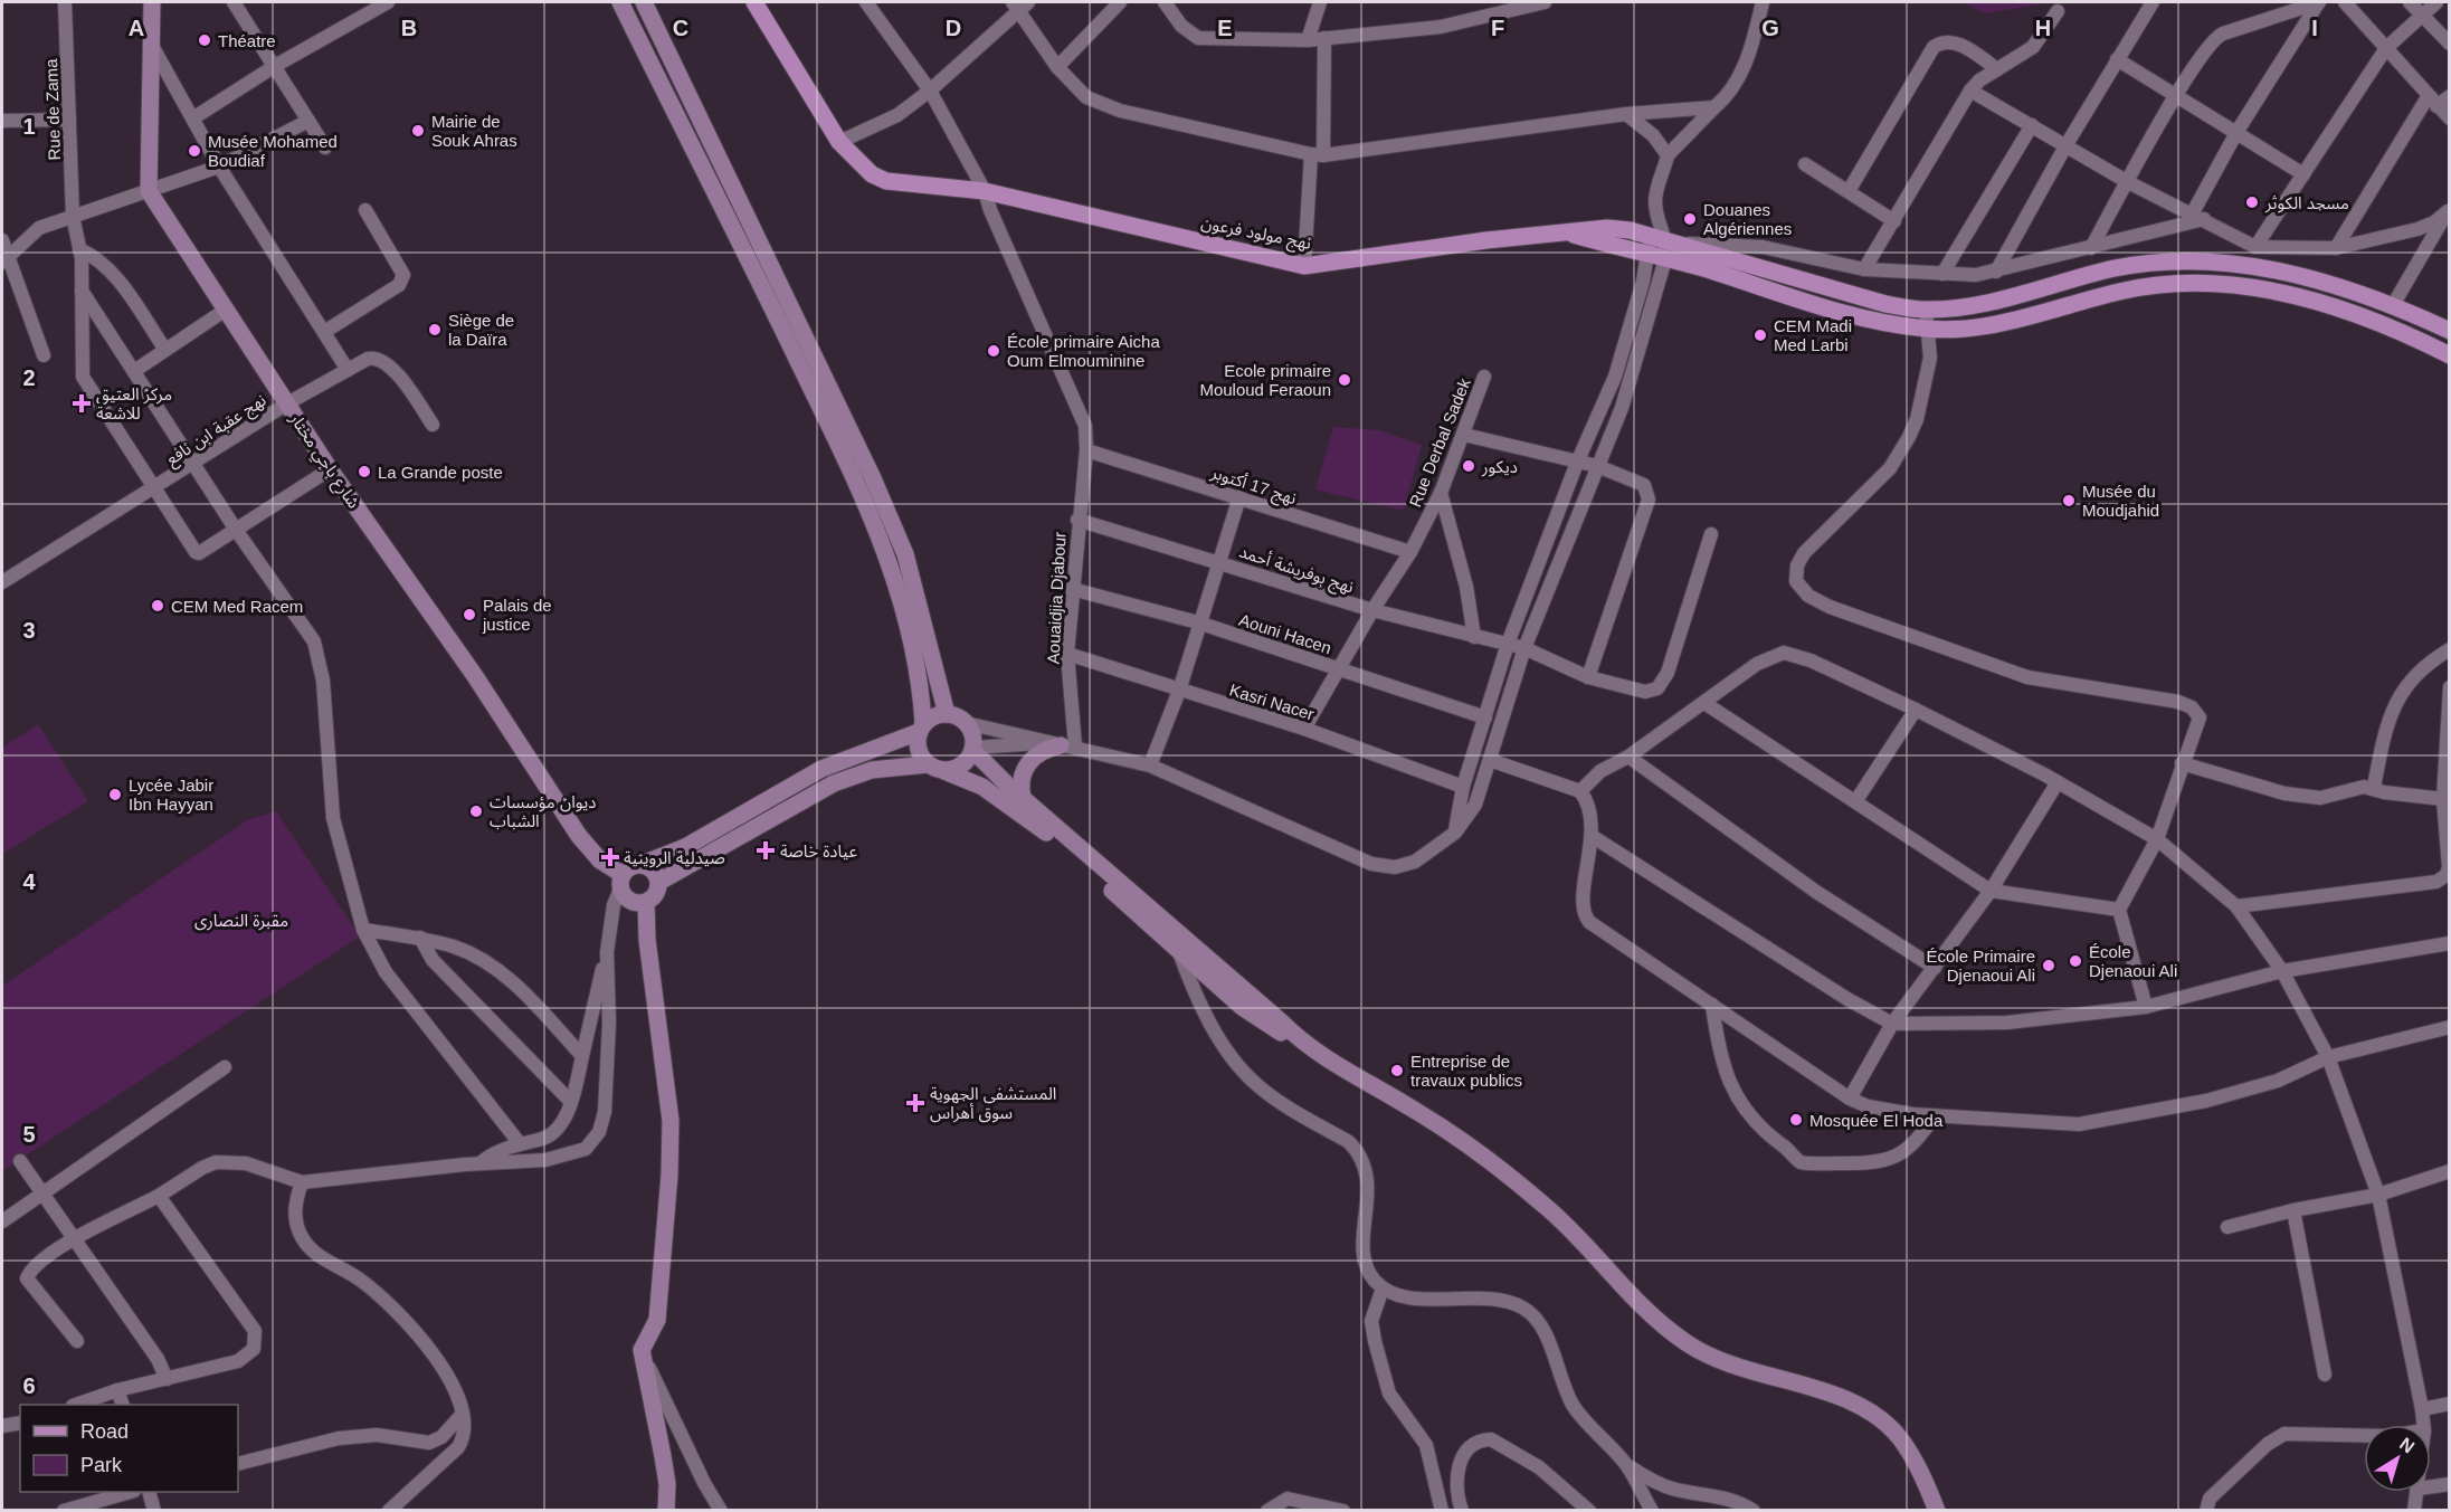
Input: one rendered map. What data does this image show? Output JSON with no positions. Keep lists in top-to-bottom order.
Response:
{
  "streets": {
    "main road": ["نهج مولود فرعون"],
    "street": [
      "Rue de Zama",
      "نهج عقبة ابن نافع",
      "Rue Derbal Sadek",
      "شارع باجي مختار",
      "نهج 17 أكتوبر",
      "نهج بوفريشة أحمد",
      "Aouaidjia Djabour",
      "Aouni Hacen",
      "Kasri Nacer"
    ]
  },
  "crossings": [
    ["Rue de Zama", "نهج عقبة ابن نافع"],
    ["نهج مولود فرعون", "Aouaidjia Djabour"],
    ["نهج عقبة ابن نافع", "شارع باجي مختار"],
    ["Rue Derbal Sadek", "نهج 17 أكتوبر"],
    ["Rue Derbal Sadek", "نهج بوفريشة أحمد"],
    ["Rue Derbal Sadek", "Aouni Hacen"],
    ["Rue Derbal Sadek", "Kasri Nacer"],
    ["نهج 17 أكتوبر", "Aouaidjia Djabour"],
    ["نهج بوفريشة أحمد", "Aouaidjia Djabour"],
    ["Aouaidjia Djabour", "Aouni Hacen"],
    ["Aouaidjia Djabour", "Kasri Nacer"]
  ],
  "parks": ["مقبرة النصارى"],
  "places": {
    "other": [
      "Théatre",
      "Mairie de Souk Ahras",
      "Musée Mohamed Boudiaf",
      "مسجد الكوثر",
      "Douanes Algériennes",
      "Siège de la Daïra",
      "CEM Madi Med Larbi",
      "École primaire Aicha Oum Elmouminine",
      "Ecole primaire Mouloud Feraoun",
      "ديكور",
      "La Grande poste",
      "Musée du Moudjahid",
      "CEM Med Racem",
      "Palais de justice",
      "Lycée Jabir Ibn Hayyan",
      "ديوان مؤسسات الشباب",
      "École Djenaoui Ali",
      "École Primaire Djenaoui Ali",
      "Entreprise de travaux publics",
      "Mosquée El Hoda"
    ],
    "health": [
      "مركز العتيق للاشعة",
      "عيادة خاصة",
      "صيدلية الروينية",
      "المستشفى الجهوية سوق أهراس"
    ]
  },
  "legend": ["Road", "Park"],
  "north": "top right",
  "grid": {
    "columns": [
      "A",
      "B",
      "C",
      "D",
      "E",
      "F",
      "G",
      "H",
      "I"
    ],
    "rows": [
      "1",
      "2",
      "3",
      "4",
      "5",
      "6"
    ]
  }
}
